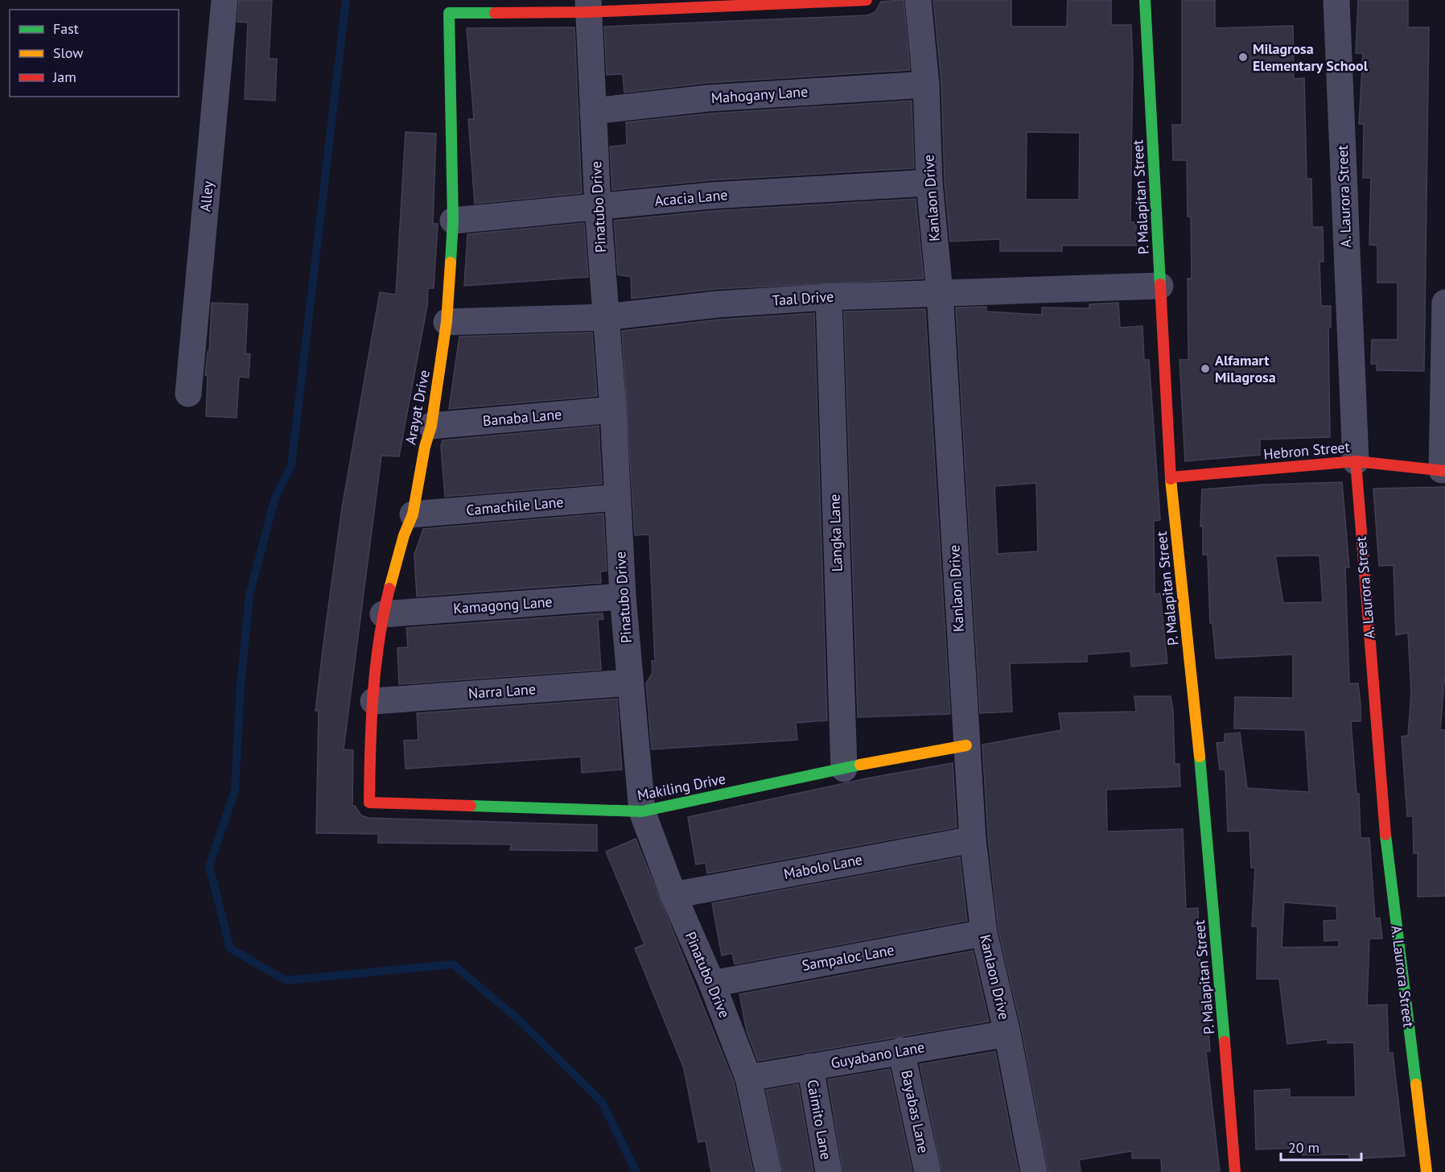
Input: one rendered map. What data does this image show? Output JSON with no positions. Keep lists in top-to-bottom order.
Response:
{
  "streets": {
    "street": [
      "Mahogany Lane",
      "Alley",
      "A. Laurora Street",
      "P. Malapitan Street",
      "Acacia Lane",
      "Kanlaon Drive",
      "Pinatubo Drive",
      "Taal Drive",
      "Arayat Drive",
      "Banaba Lane",
      "Hebron Street",
      "Camachile Lane",
      "Langka Lane",
      "Kamagong Lane",
      "Narra Lane",
      "Makiling Drive",
      "Mabolo Lane",
      "Sampaloc Lane",
      "Guyabano Lane",
      "Bayabas Lane",
      "Caimito Lane"
    ]
  },
  "crossings": [
    ["Mahogany Lane", "Kanlaon Drive"],
    ["Mahogany Lane", "Pinatubo Drive"],
    ["A. Laurora Street", "Hebron Street"],
    ["P. Malapitan Street", "Taal Drive"],
    ["P. Malapitan Street", "Hebron Street"],
    ["Acacia Lane", "Kanlaon Drive"],
    ["Acacia Lane", "Pinatubo Drive"],
    ["Acacia Lane", "Arayat Drive"],
    ["Kanlaon Drive", "Taal Drive"],
    ["Kanlaon Drive", "Makiling Drive"],
    ["Kanlaon Drive", "Mabolo Lane"],
    ["Kanlaon Drive", "Sampaloc Lane"],
    ["Kanlaon Drive", "Guyabano Lane"],
    ["Pinatubo Drive", "Taal Drive"],
    ["Pinatubo Drive", "Banaba Lane"],
    ["Pinatubo Drive", "Camachile Lane"],
    ["Pinatubo Drive", "Kamagong Lane"],
    ["Pinatubo Drive", "Narra Lane"],
    ["Pinatubo Drive", "Makiling Drive"],
    ["Pinatubo Drive", "Mabolo Lane"],
    ["Pinatubo Drive", "Sampaloc Lane"],
    ["Pinatubo Drive", "Guyabano Lane"],
    ["Taal Drive", "Arayat Drive"],
    ["Taal Drive", "Langka Lane"],
    ["Arayat Drive", "Banaba Lane"],
    ["Arayat Drive", "Camachile Lane"],
    ["Arayat Drive", "Kamagong Lane"],
    ["Arayat Drive", "Narra Lane"],
    ["Arayat Drive", "Makiling Drive"],
    ["Langka Lane", "Makiling Drive"],
    ["Guyabano Lane", "Bayabas Lane"],
    ["Guyabano Lane", "Caimito Lane"]
  ],
  "places": ["Milagrosa Elementary School", "Alfamart Milagrosa"],
  "legend": ["Fast", "Slow", "Jam"],
  "scale_bar": "20 m"
}
